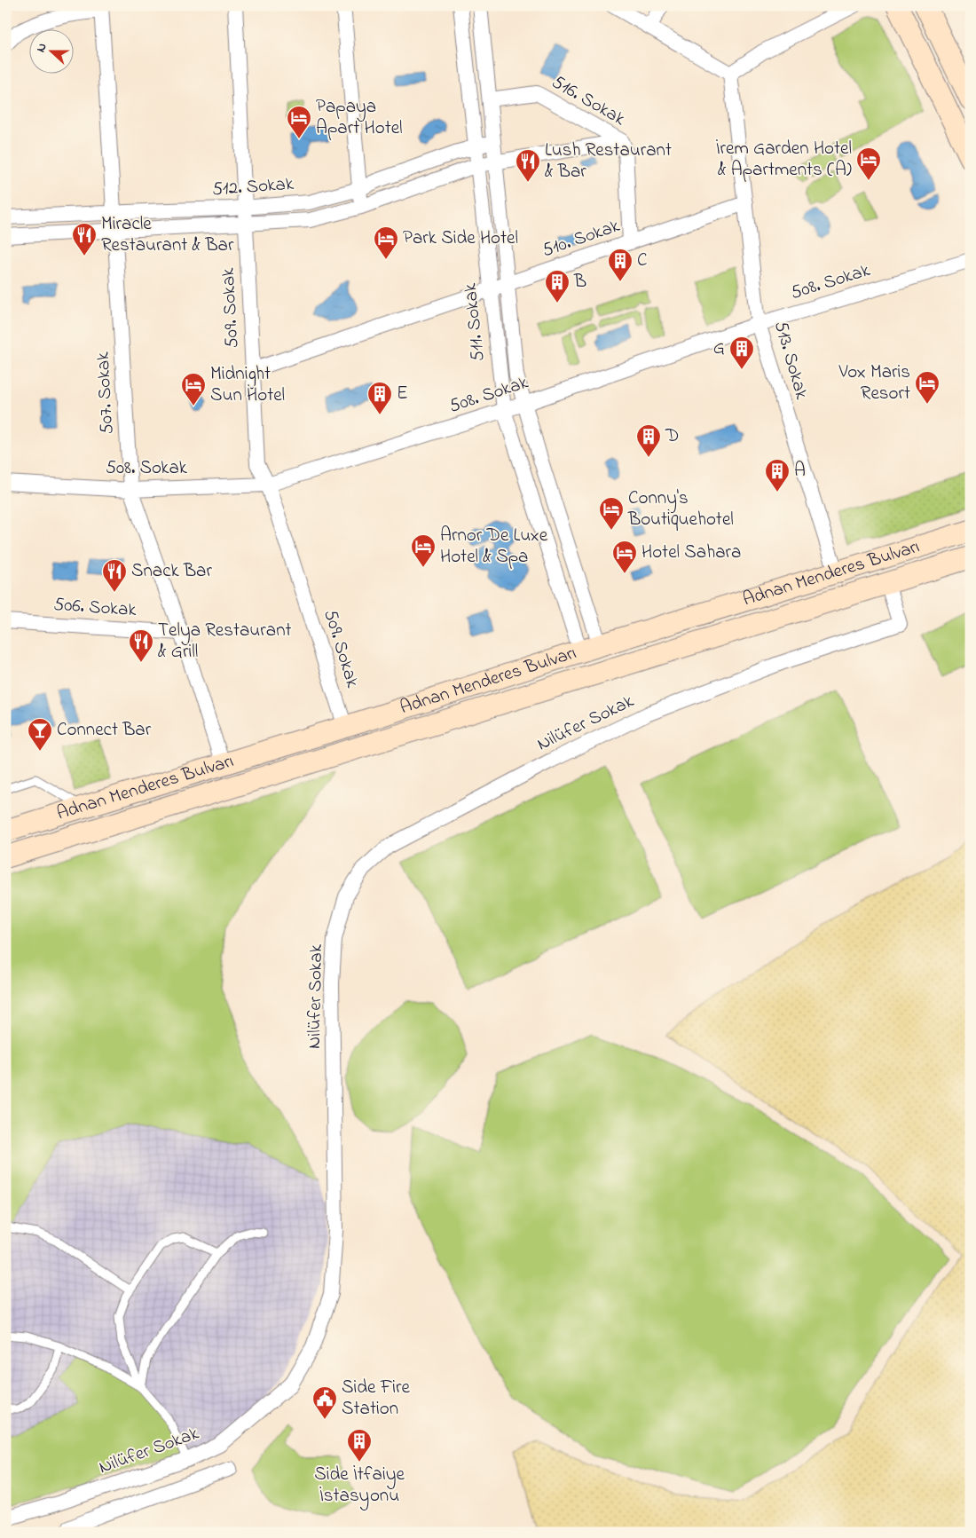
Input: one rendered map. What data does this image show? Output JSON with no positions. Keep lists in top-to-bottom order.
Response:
{
  "streets": {
    "main road": ["Adnan Menderes Bulvarı"],
    "street": [
      "516. Sokak",
      "512. Sokak",
      "510. Sokak",
      "508. Sokak",
      "509. Sokak",
      "511. Sokak",
      "513. Sokak",
      "507. Sokak",
      "506. Sokak",
      "Nilüfer Sokak"
    ]
  },
  "crossings": [
    ["516. Sokak", "512. Sokak"],
    ["516. Sokak", "510. Sokak"],
    ["516. Sokak", "511. Sokak"],
    ["512. Sokak", "509. Sokak"],
    ["512. Sokak", "511. Sokak"],
    ["512. Sokak", "507. Sokak"],
    ["510. Sokak", "509. Sokak"],
    ["510. Sokak", "511. Sokak"],
    ["510. Sokak", "513. Sokak"],
    ["508. Sokak", "509. Sokak"],
    ["508. Sokak", "511. Sokak"],
    ["508. Sokak", "513. Sokak"],
    ["508. Sokak", "507. Sokak"],
    ["509. Sokak", "Adnan Menderes Bulvarı"],
    ["511. Sokak", "Adnan Menderes Bulvarı"],
    ["513. Sokak", "Adnan Menderes Bulvarı"],
    ["507. Sokak", "Adnan Menderes Bulvarı"],
    ["507. Sokak", "506. Sokak"],
    ["Adnan Menderes Bulvarı", "Nilüfer Sokak"]
  ],
  "places": {
    "hotel": [
      "Papaya Apart Hotel",
      "İrem Garden Hotel & Apartments (A)",
      "Park Side Hotel",
      "Vox Maris Resort",
      "Midnight Sun Hotel",
      "Conny's Boutiquehotel",
      "Arnor De Luxe Hotel & Spa",
      "Hotel Sahara"
    ],
    "restaurant": [
      "Lush Restaurant & Bar",
      "Miracle Restaurant & Bar",
      "Snack Bar",
      "Telya Restaurant & Grill"
    ],
    "building": [
      "C",
      "B",
      "G",
      "E",
      "D",
      "A",
      "Side İtfaiye İstasyonu"
    ],
    "bar": ["Connect Bar"],
    "public building": ["Side Fire Station"]
  },
  "north": "left"
}
